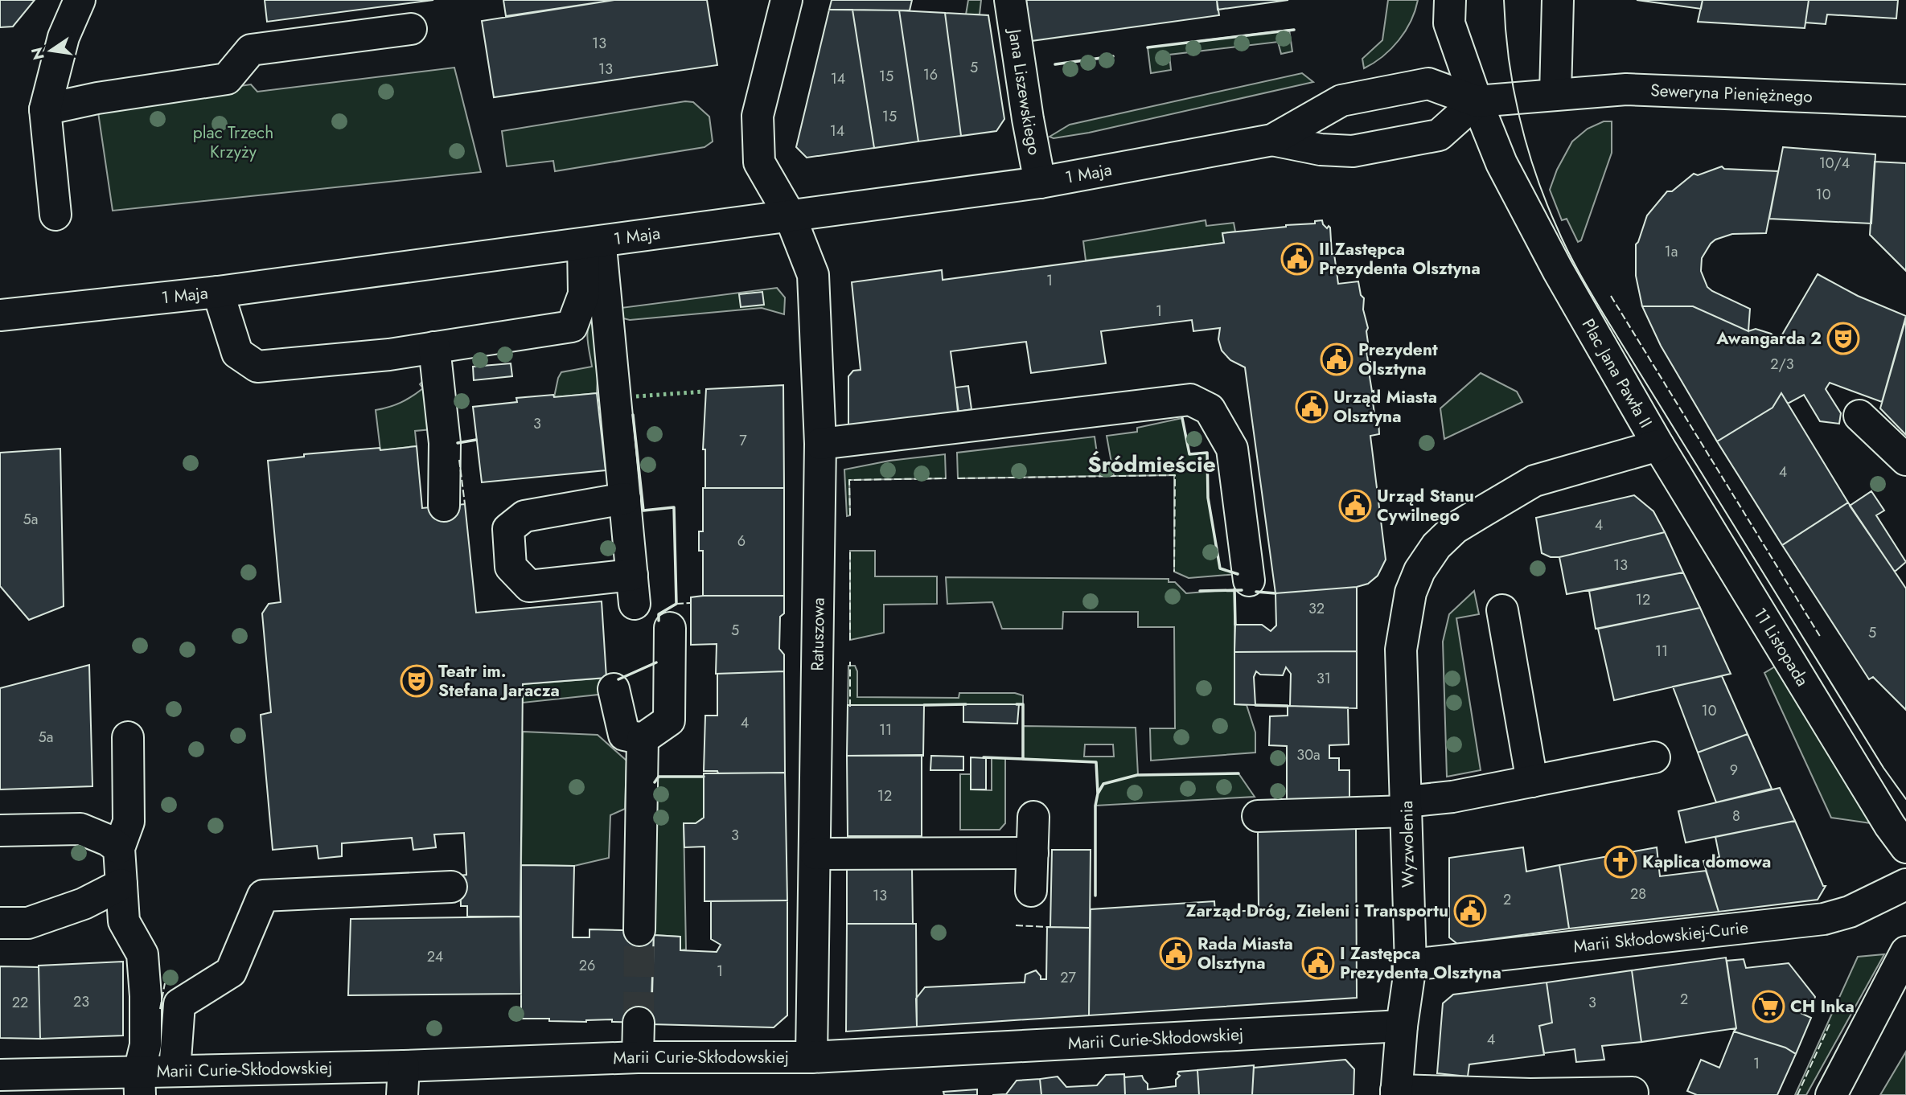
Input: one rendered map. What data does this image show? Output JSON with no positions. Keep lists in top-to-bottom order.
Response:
{
  "streets": {
    "street": [
      "Jana Liszewskiego",
      "Seweryna Pieniężnego",
      "1 Maja",
      "Plac Jana Pawła II",
      "Ratuszowa",
      "11 Listopada",
      "Wyzwolenia",
      "Marii Skłodowskiej-Curie",
      "Marii Curie-Skłodowskiej"
    ]
  },
  "crossings": [
    ["Jana Liszewskiego", "1 Maja"],
    ["1 Maja", "Plac Jana Pawła II"],
    ["1 Maja", "Ratuszowa"],
    ["Plac Jana Pawła II", "11 Listopada"],
    ["Plac Jana Pawła II", "Wyzwolenia"],
    ["Ratuszowa", "Marii Curie-Skłodowskiej"],
    ["Wyzwolenia", "Marii Skłodowskiej-Curie"],
    ["Wyzwolenia", "Marii Curie-Skłodowskiej"]
  ],
  "districts": ["Śródmieście"],
  "parks": ["plac Trzech Krzyży"],
  "places": {
    "public building": [
      "II Zastępca Prezydenta Olsztyna",
      "Prezydent Olsztyna",
      "Urząd Miasta Olsztyna",
      "Urząd Stanu Cywilnego",
      "Zarząd Dróg, Zieleni i Transportu",
      "Rada Miasta Olsztyna",
      "I Zastępca Prezydenta Olsztyna"
    ],
    "theatre": ["Awangarda 2", "Teatr im. Stefana Jaracza"],
    "church": ["Kaplica domowa"],
    "supermarket": ["CH Inka"]
  },
  "house_numbers": [
    "13",
    "5",
    "13",
    "16",
    "15",
    "14",
    "15",
    "14",
    "10/4",
    "10",
    "1a",
    "1",
    "1",
    "2/3",
    "3",
    "7",
    "4",
    "5a",
    "4",
    "6",
    "13",
    "12",
    "32",
    "5",
    "5",
    "11",
    "31",
    "10",
    "4",
    "11",
    "5a",
    "30a",
    "9",
    "12",
    "8",
    "3",
    "28",
    "13",
    "2",
    "24",
    "26",
    "1",
    "27",
    "2",
    "23",
    "22",
    "3",
    "4",
    "1"
  ],
  "north": "left"
}
